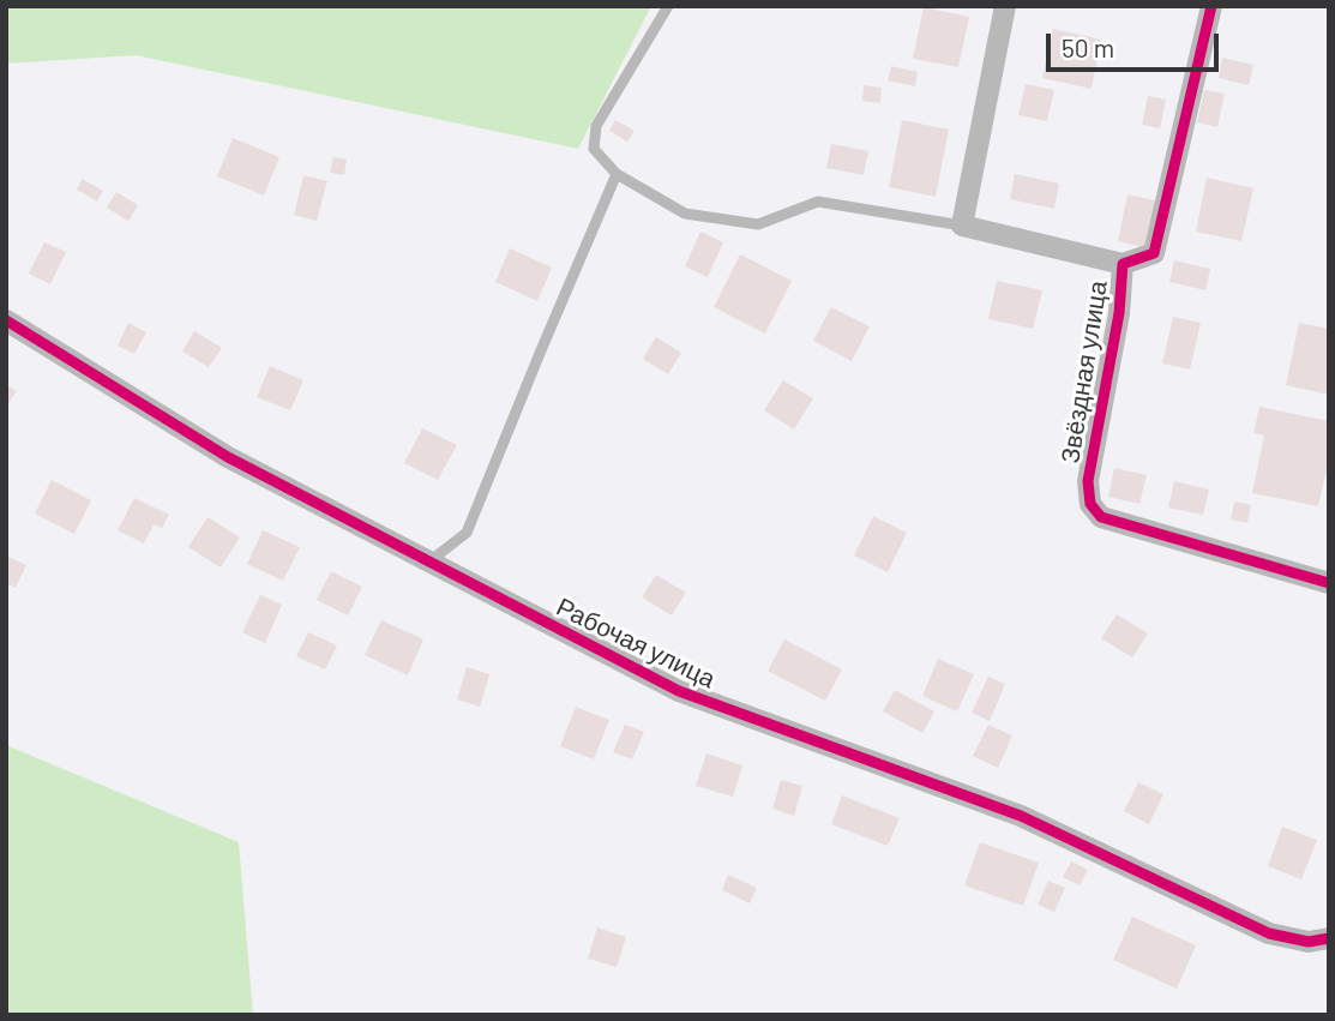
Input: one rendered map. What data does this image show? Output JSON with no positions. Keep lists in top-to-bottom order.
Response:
{
  "streets": {
    "street": ["Звёздная улица", "Рабочая улица"]
  },
  "scale_bar": "50 m"
}
